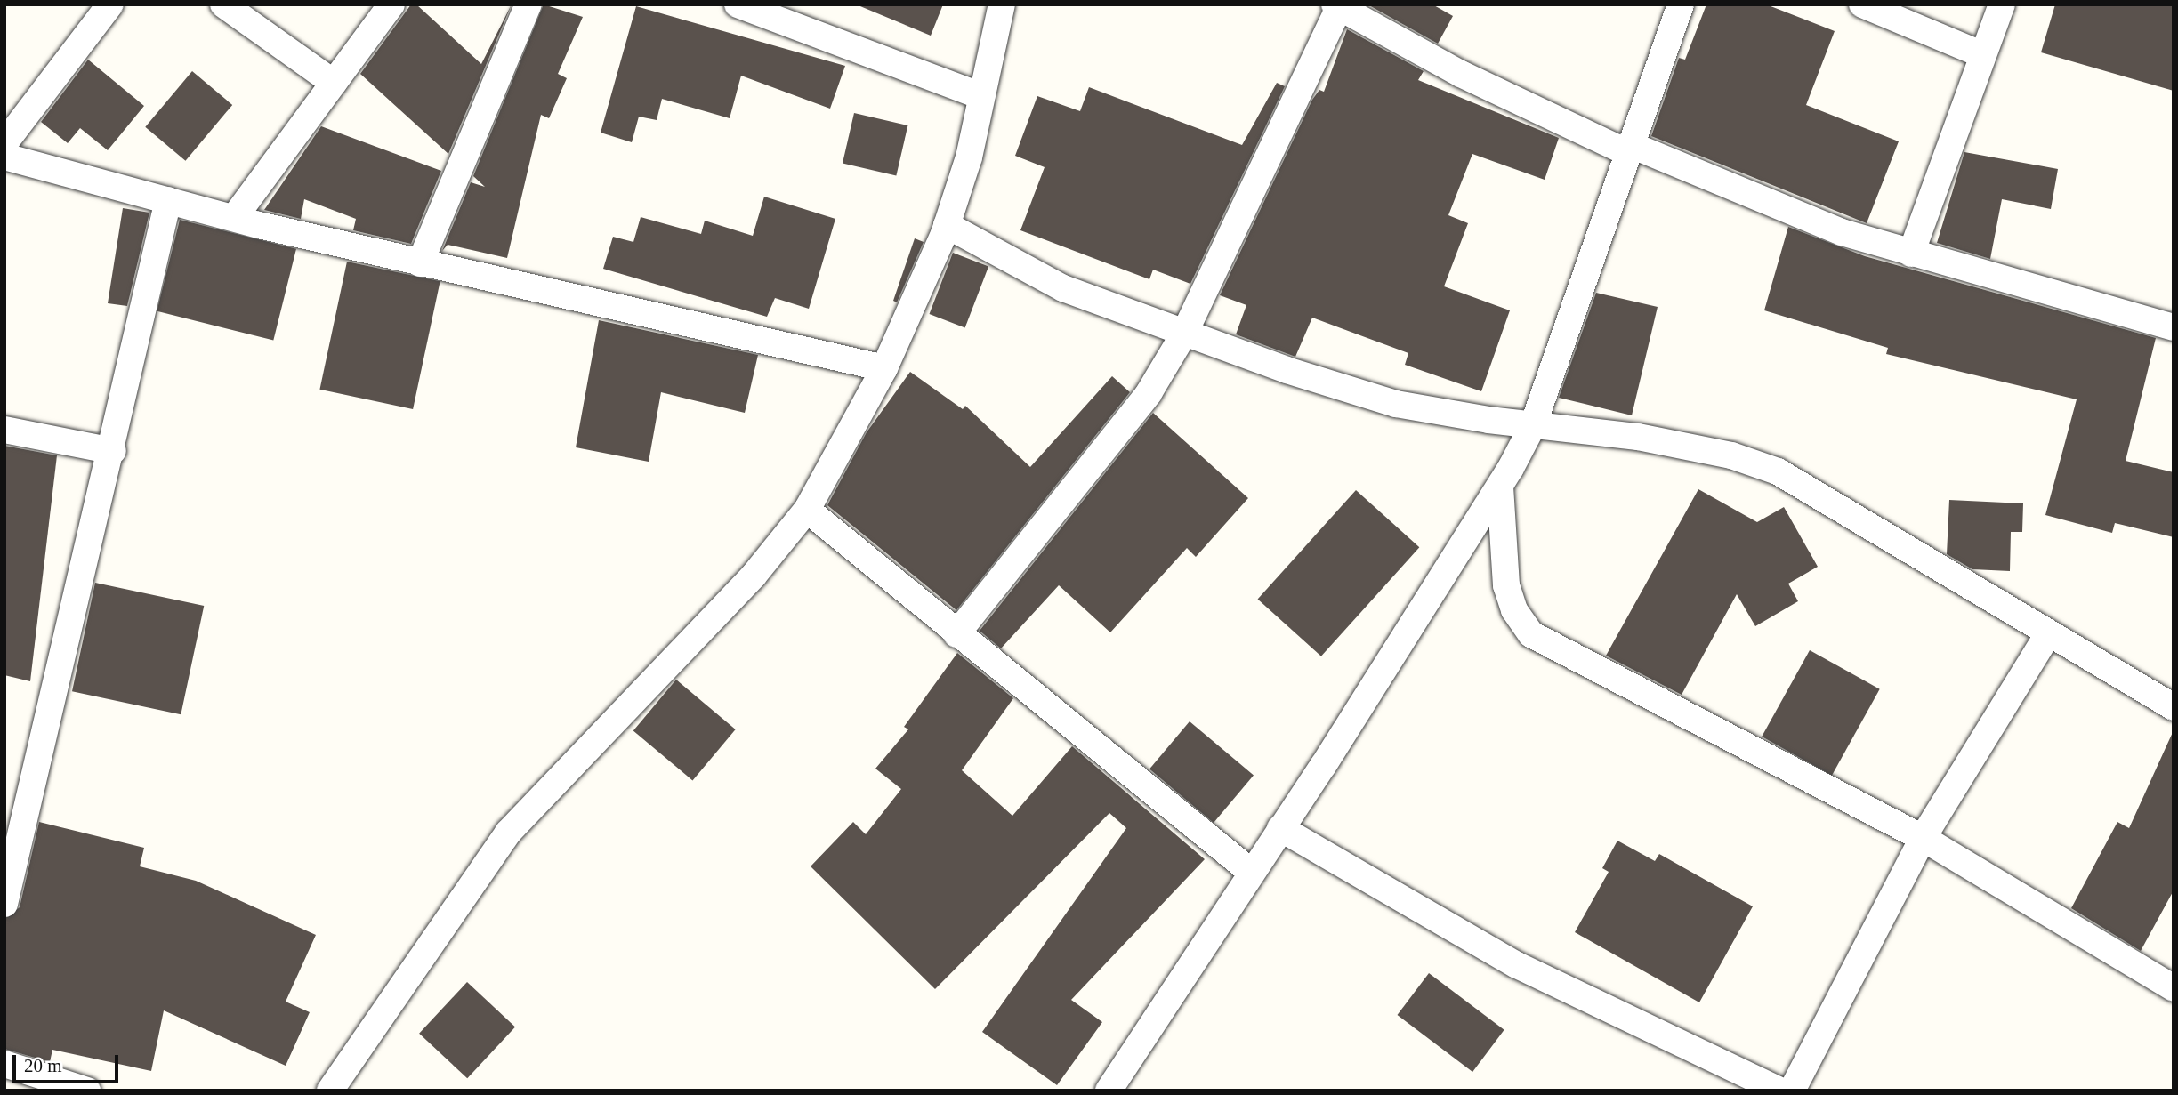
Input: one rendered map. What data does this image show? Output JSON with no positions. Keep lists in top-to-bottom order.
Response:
{
  "scale_bar": "20 m"
}
